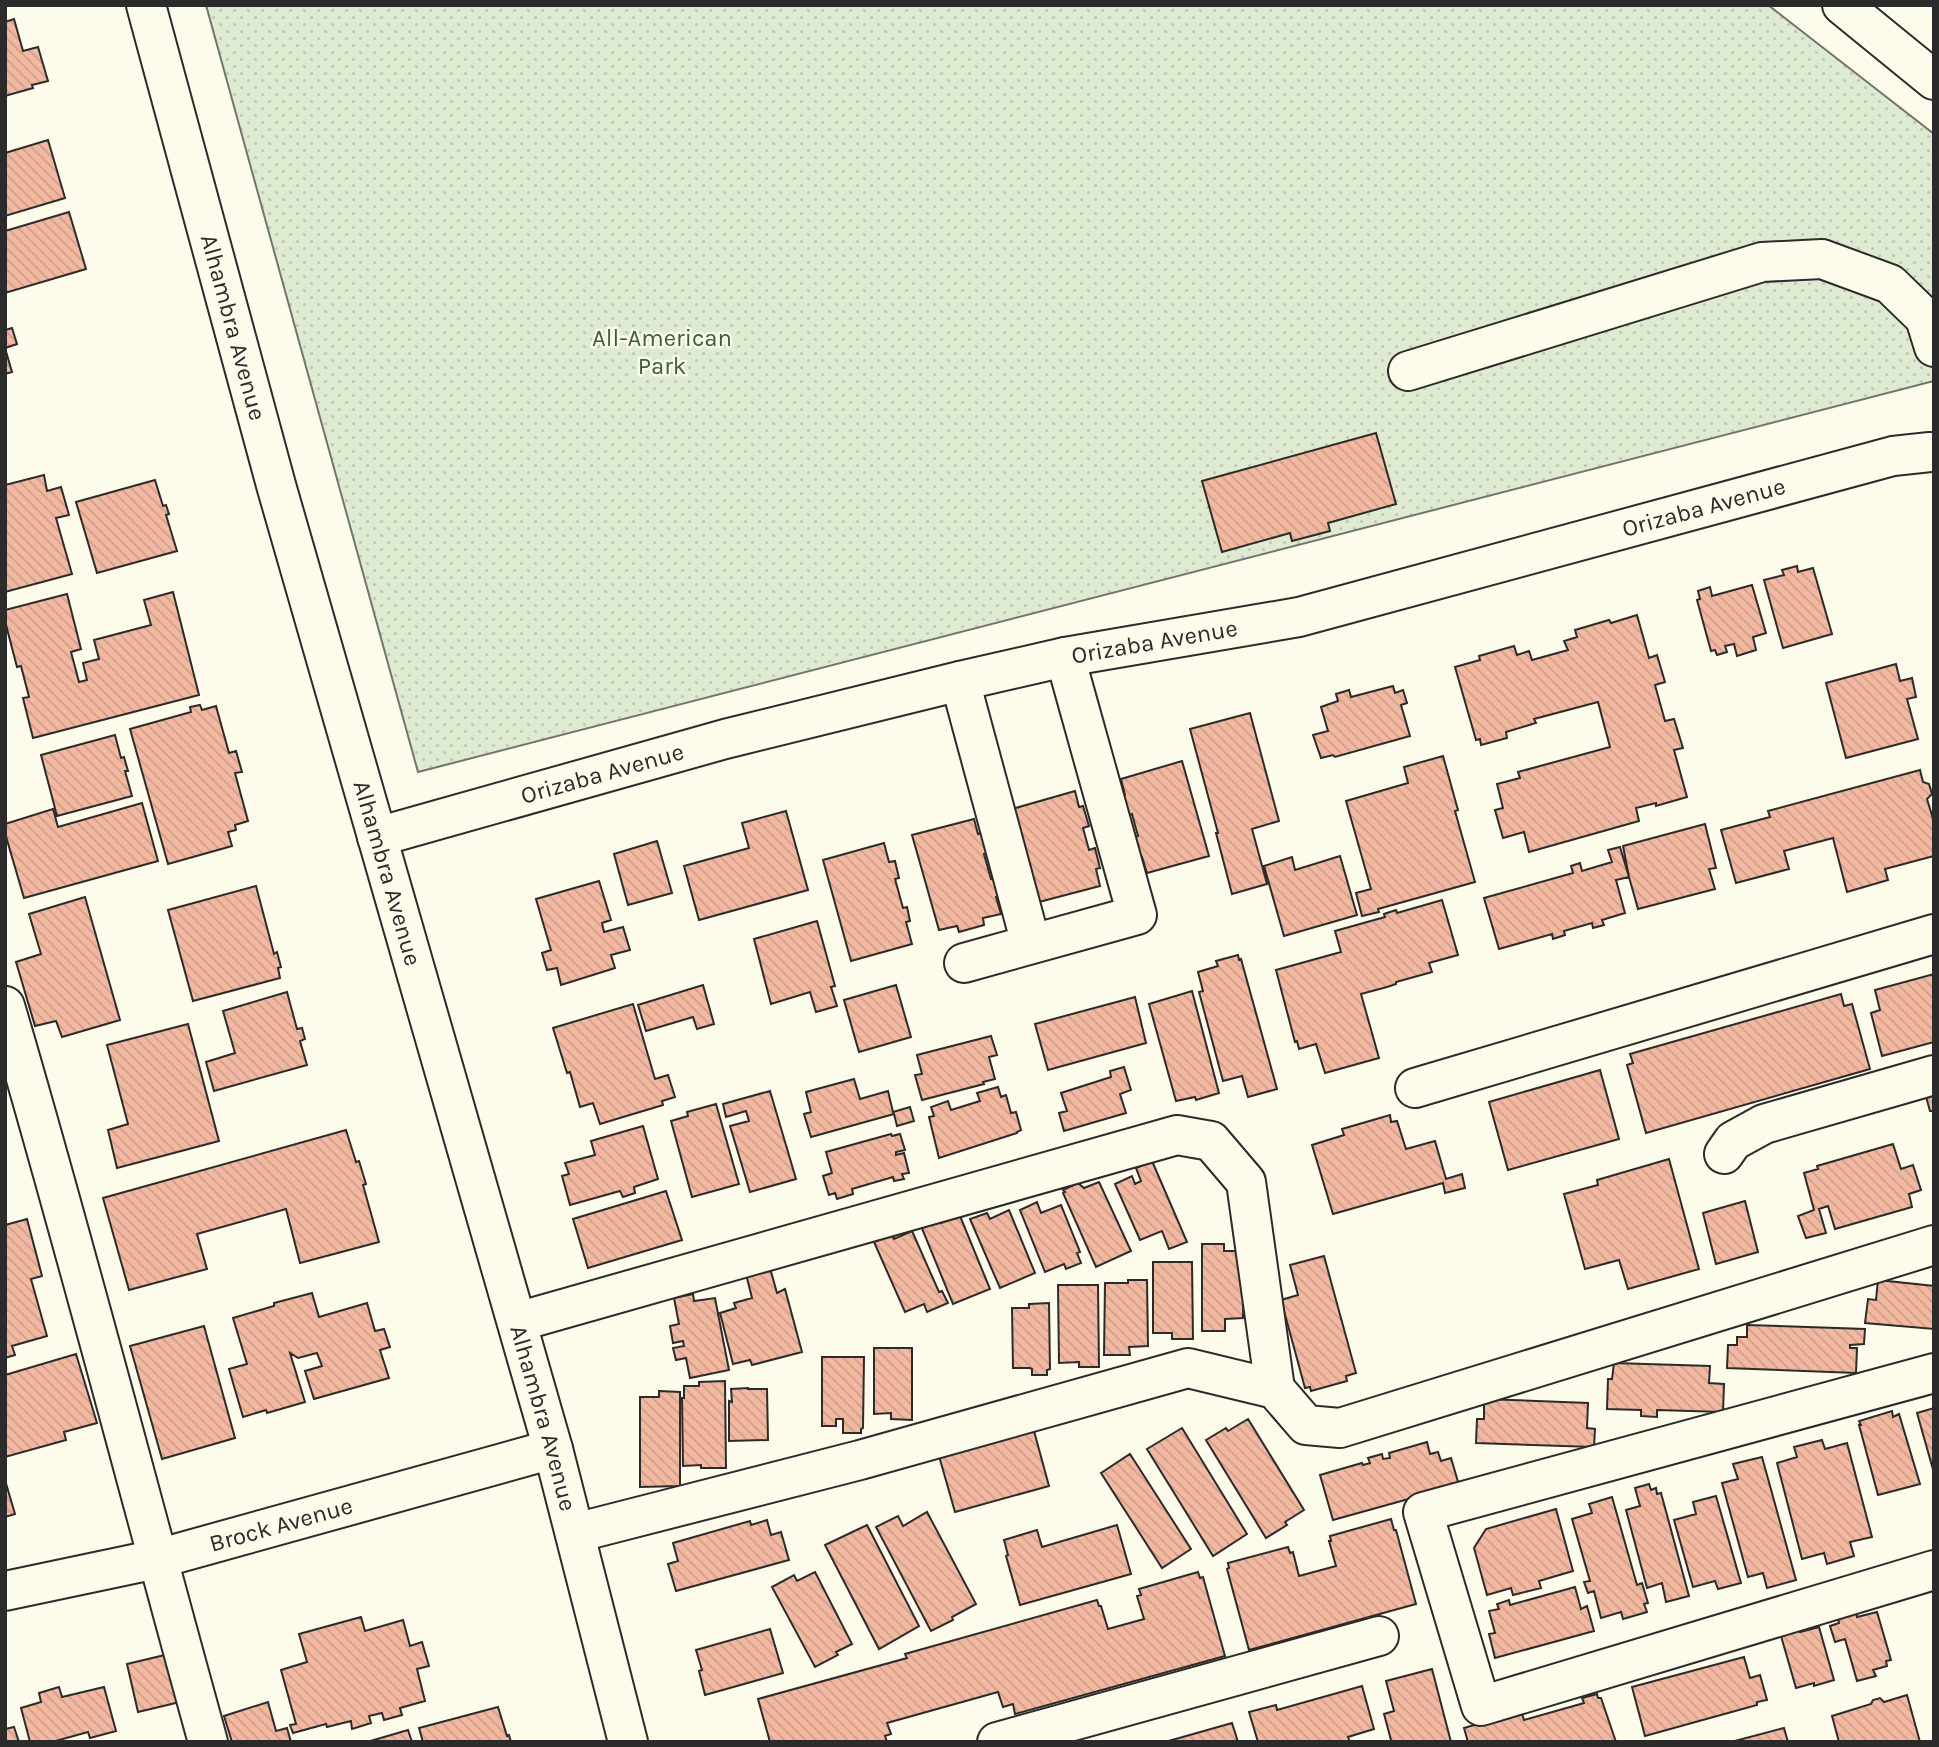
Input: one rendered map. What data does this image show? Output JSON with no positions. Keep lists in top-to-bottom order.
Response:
{
  "streets": {
    "street": ["Alhambra Avenue", "Orizaba Avenue", "Brock Avenue"]
  },
  "crossings": [
    ["Alhambra Avenue", "Orizaba Avenue"],
    ["Alhambra Avenue", "Brock Avenue"]
  ],
  "parks": ["All-American Park"]
}
